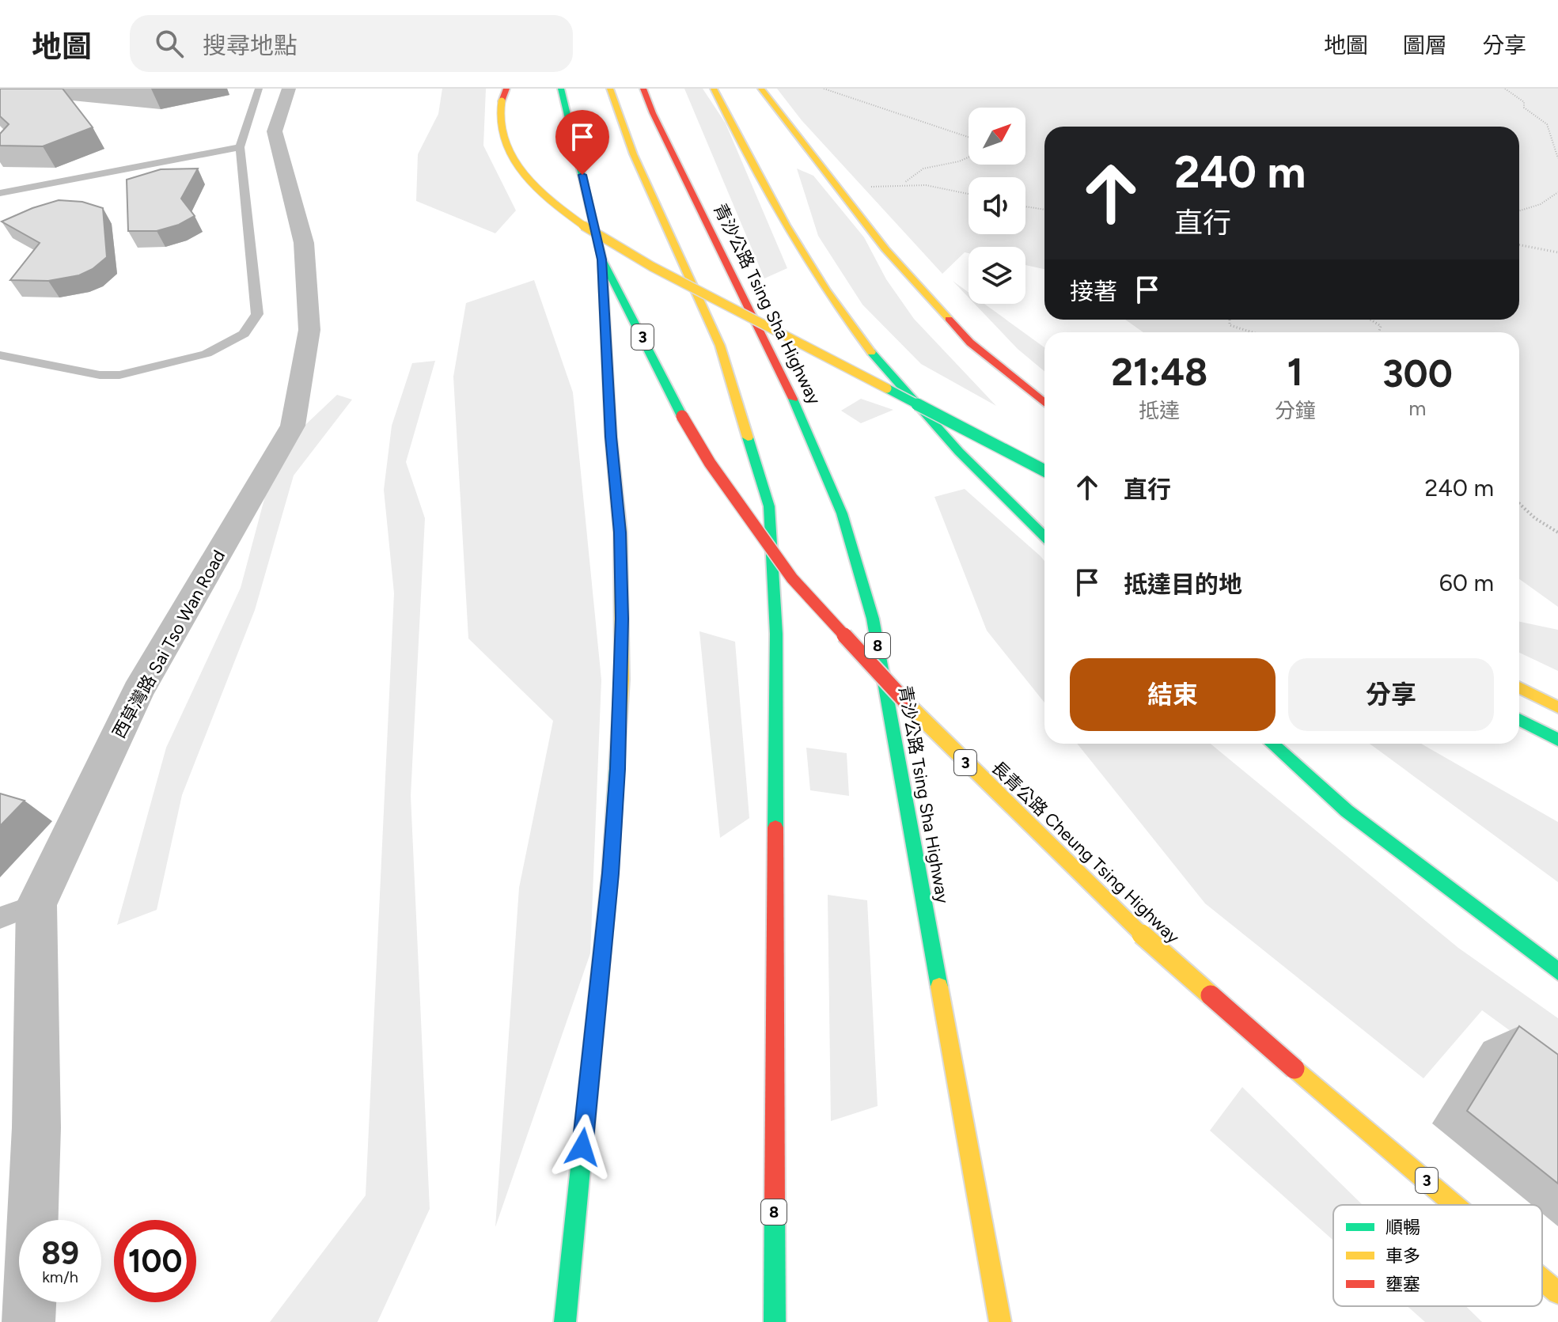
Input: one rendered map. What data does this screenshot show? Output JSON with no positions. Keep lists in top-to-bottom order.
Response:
{
  "streets": {
    "highway": [
      "青沙公路 Tsing Sha Highway",
      "3",
      "8",
      "長青公路 Cheung Tsing Highway"
    ],
    "street": ["西草灣路 Sai Tso Wan Road"]
  },
  "legend": ["順暢", "車多", "壅塞"],
  "north": "top right",
  "page": {
    "header": "地圖",
    "search": "搜尋地點",
    "nav": ["地圖", "圖層", "分享"],
    "turn": ["240 m", "直行"],
    "then": "接著",
    "eta": [
      "21:48",
      "抵達",
      "1",
      "分鐘",
      "300",
      "m"
    ],
    "list": [
      {
        "name": "直行",
        "value": "240 m"
      },
      {
        "name": "抵達目的地",
        "value": "60 m"
      }
    ],
    "buttons": ["結束", "分享"],
    "speed": "89 km/h",
    "limit": "100"
  }
}
